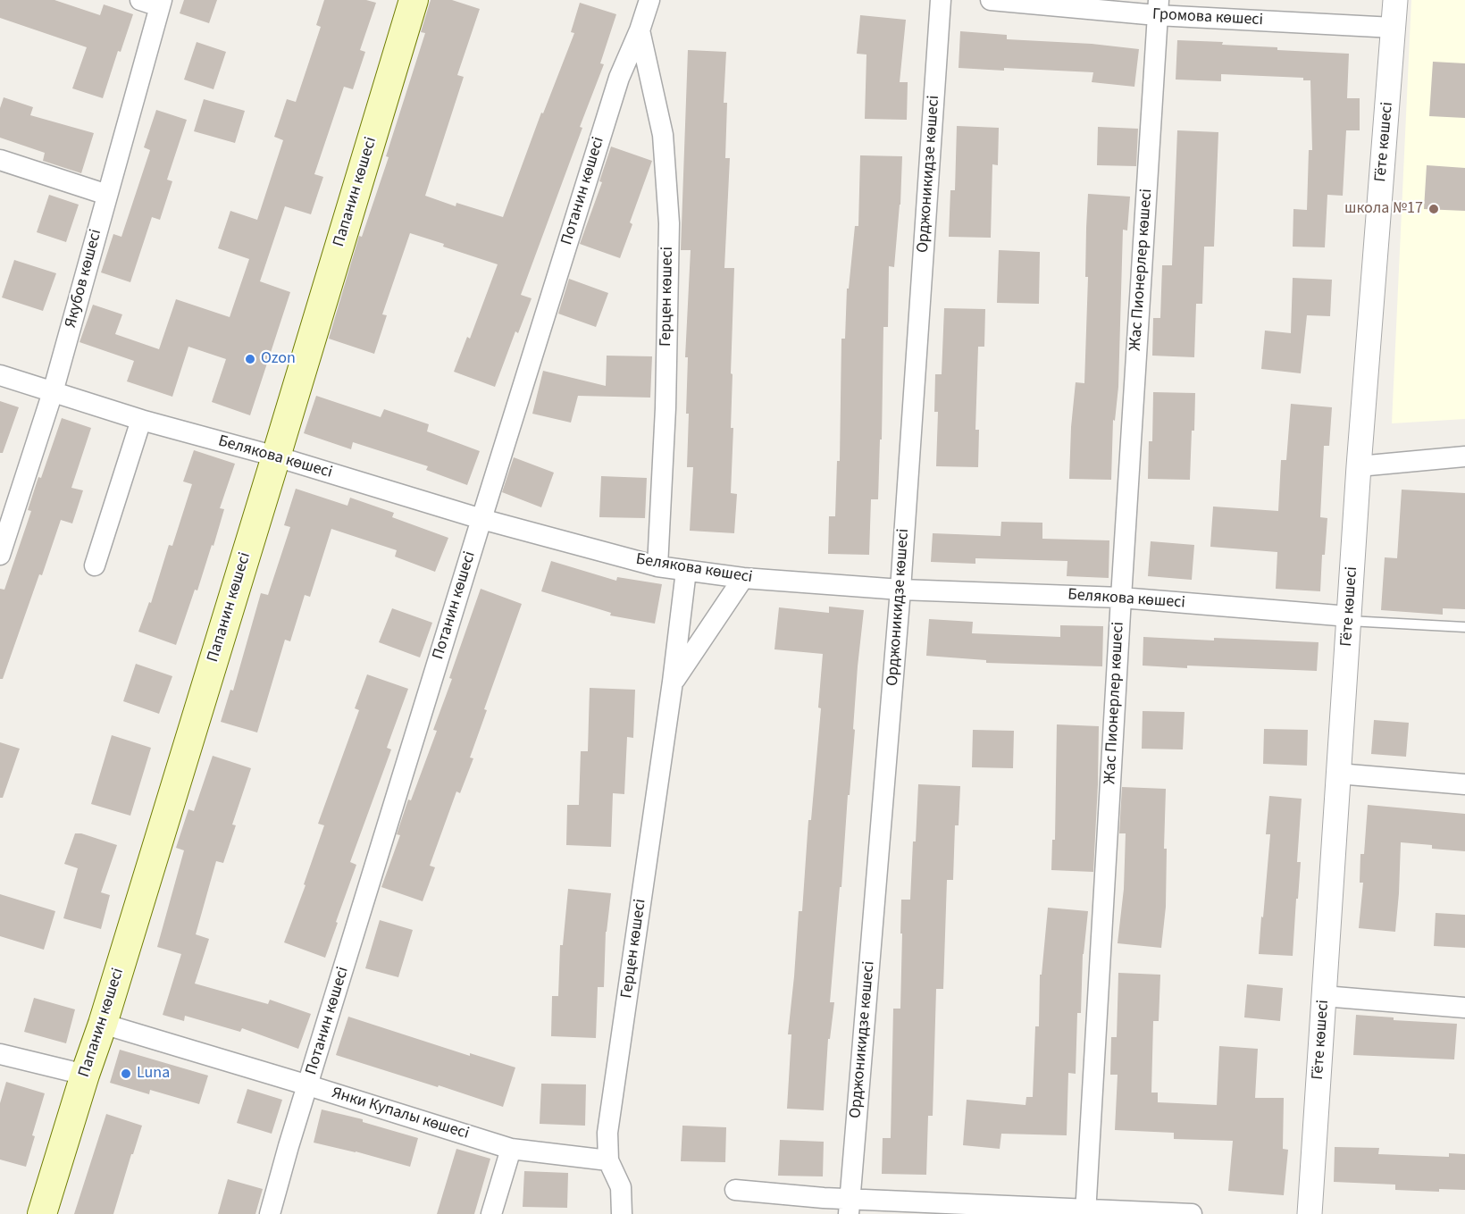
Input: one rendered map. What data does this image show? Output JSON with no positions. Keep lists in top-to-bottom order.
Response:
{
  "streets": {
    "main road": ["Папанин көшесі"],
    "street": [
      "Громова көшесі",
      "Гёте көшесі",
      "Орджоникидзе көшесі",
      "Потанин көшесі",
      "Жас Пионерлер көшесі",
      "Якубов көшесі",
      "Герцен көшесі",
      "Белякова көшесі",
      "Янки Купалы көшесі"
    ]
  },
  "crossings": [
    ["Громова көшесі", "Гёте көшесі"],
    ["Громова көшесі", "Жас Пионерлер көшесі"],
    ["Гёте көшесі", "Белякова көшесі"],
    ["Орджоникидзе көшесі", "Белякова көшесі"],
    ["Потанин көшесі", "Герцен көшесі"],
    ["Потанин көшесі", "Белякова көшесі"],
    ["Потанин көшесі", "Янки Купалы көшесі"],
    ["Папанин көшесі", "Белякова көшесі"],
    ["Папанин көшесі", "Янки Купалы көшесі"],
    ["Жас Пионерлер көшесі", "Белякова көшесі"],
    ["Якубов көшесі", "Белякова көшесі"],
    ["Герцен көшесі", "Белякова көшесі"],
    ["Герцен көшесі", "Янки Купалы көшесі"]
  ],
  "places": ["школа №17", "Ozon", "Luna"]
}
